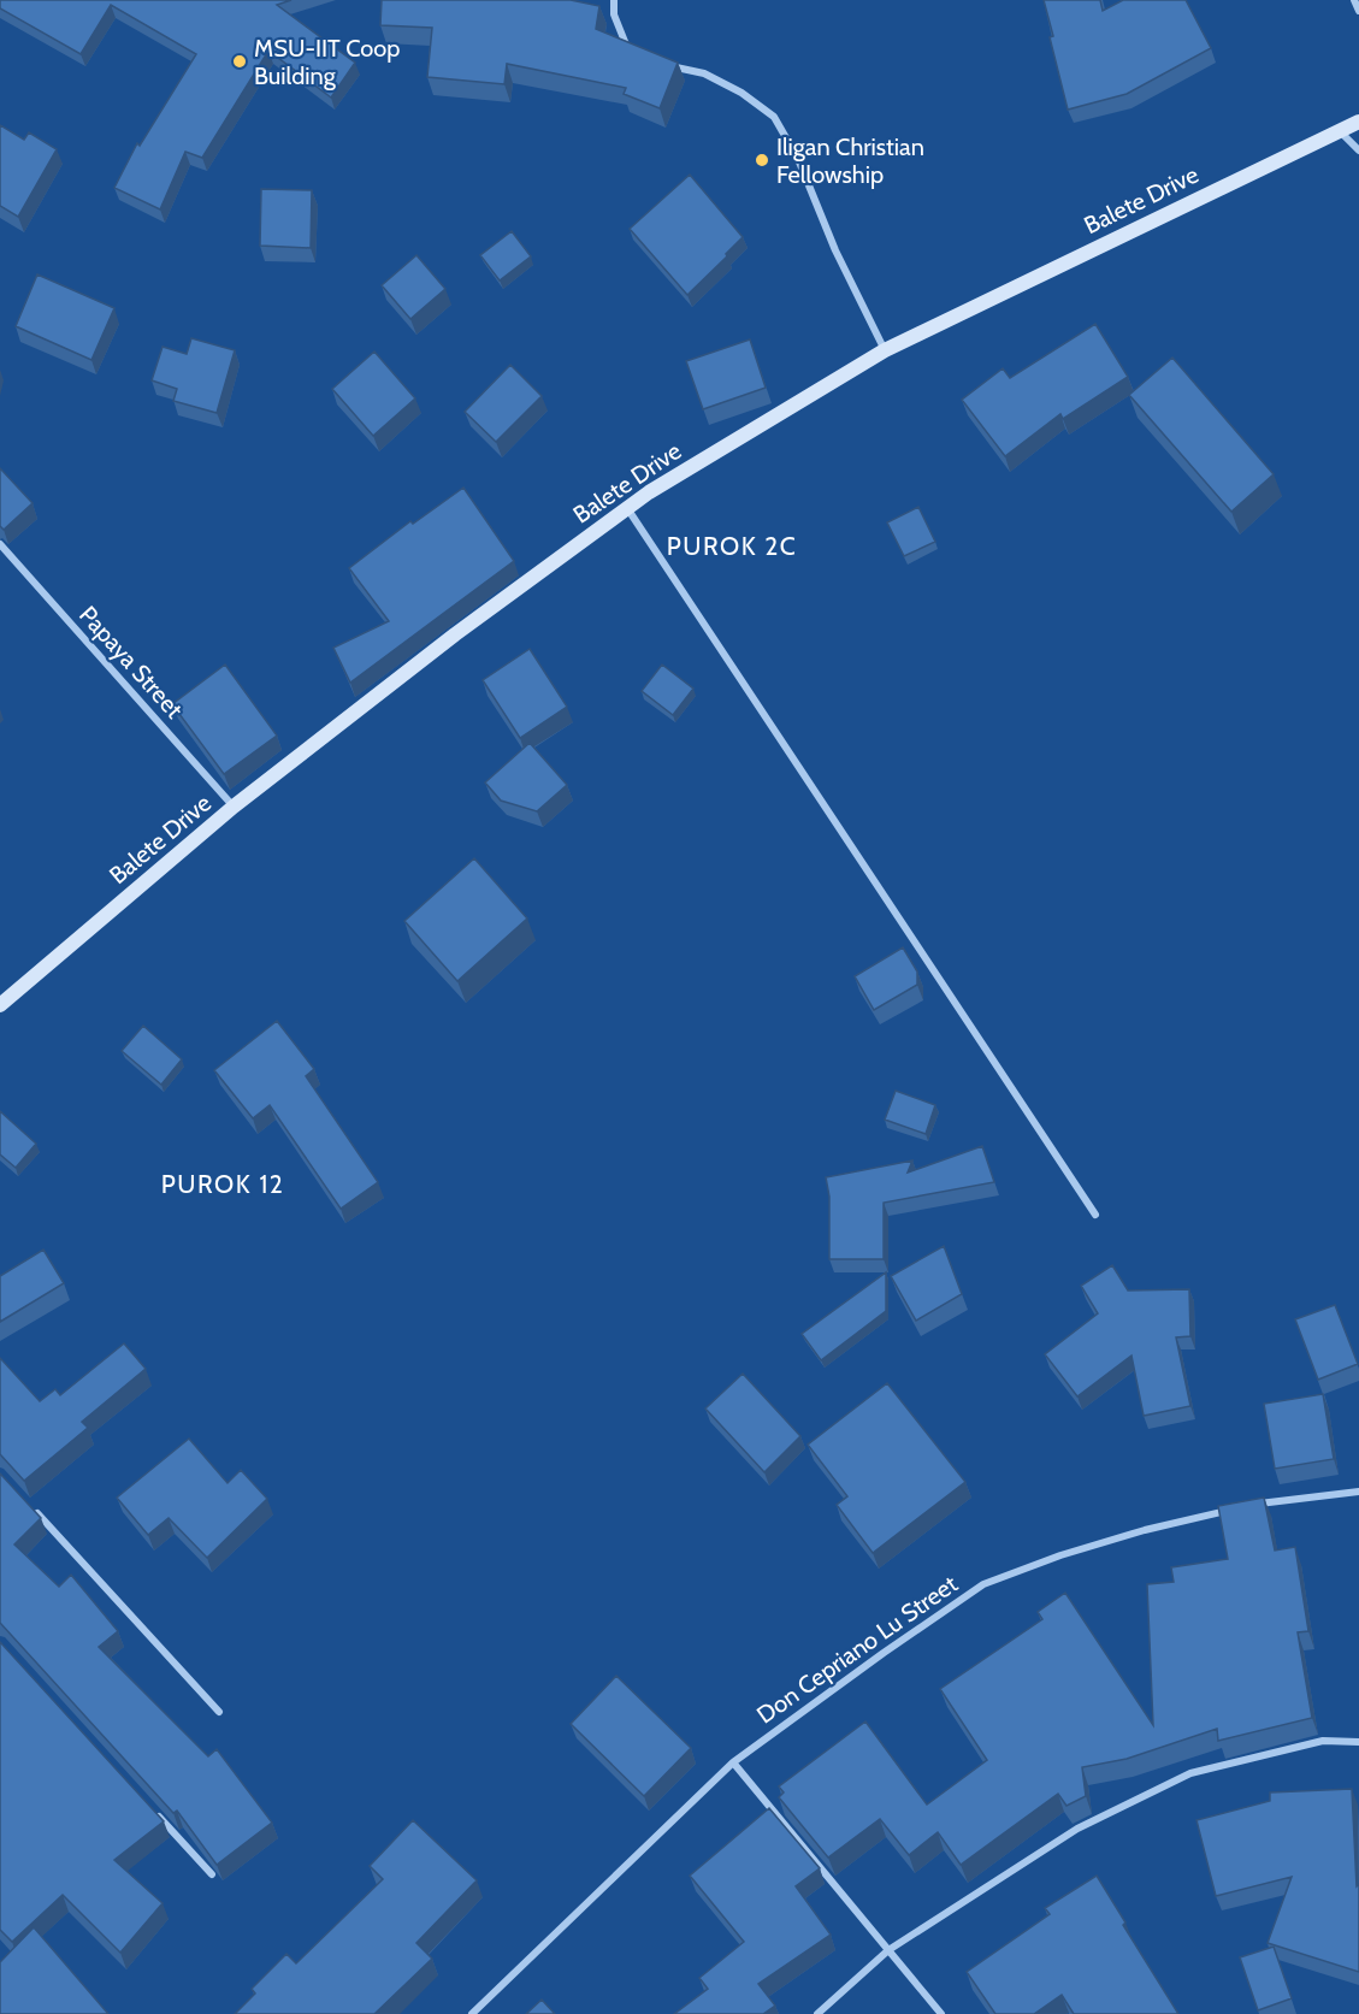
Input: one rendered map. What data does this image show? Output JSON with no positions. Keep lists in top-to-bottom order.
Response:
{
  "streets": {
    "street": ["Balete Drive", "Papaya Street", "Don Cepriano Lu Street"]
  },
  "crossings": [
    ["Balete Drive", "Papaya Street"]
  ],
  "districts": ["PUROK 2C", "PUROK 12"],
  "places": ["MSU-IIT Coop Building", "Iligan Christian Fellowship"]
}
